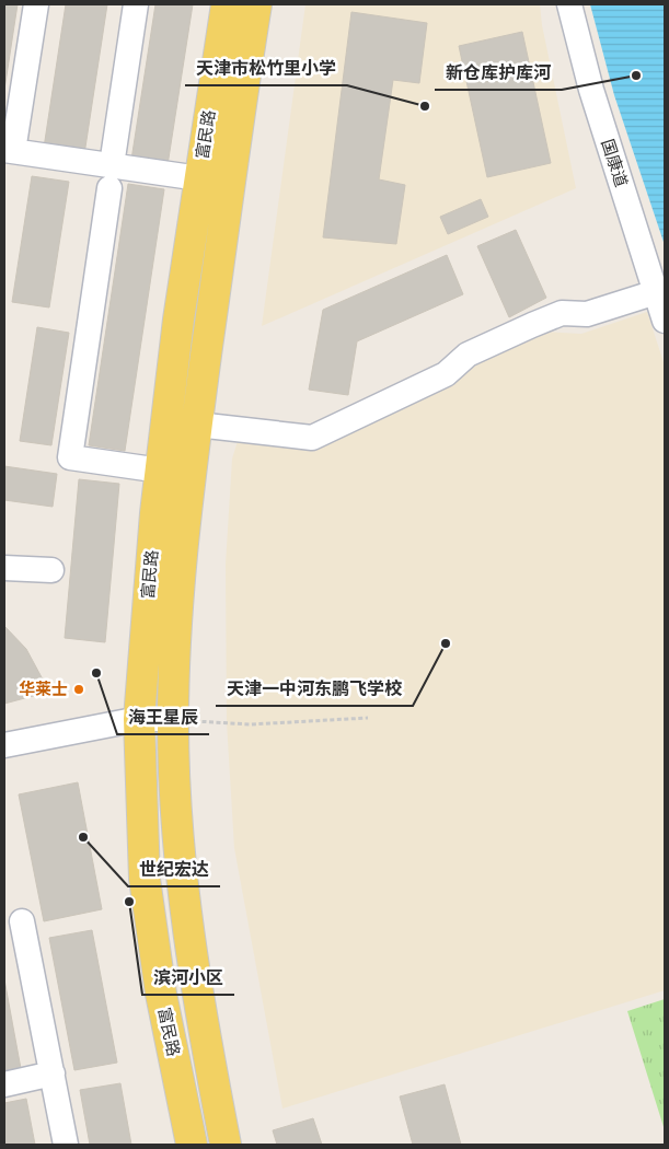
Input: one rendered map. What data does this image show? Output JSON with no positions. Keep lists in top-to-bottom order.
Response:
{
  "streets": {
    "main road": ["富民路"],
    "street": ["国康道"]
  },
  "places": [
    "新仓库护库河",
    "天津市松竹里小学",
    "天津一中河东鹏飞学校",
    "海王星辰",
    "华莱士",
    "世纪宏达",
    "滨河小区"
  ]
}
